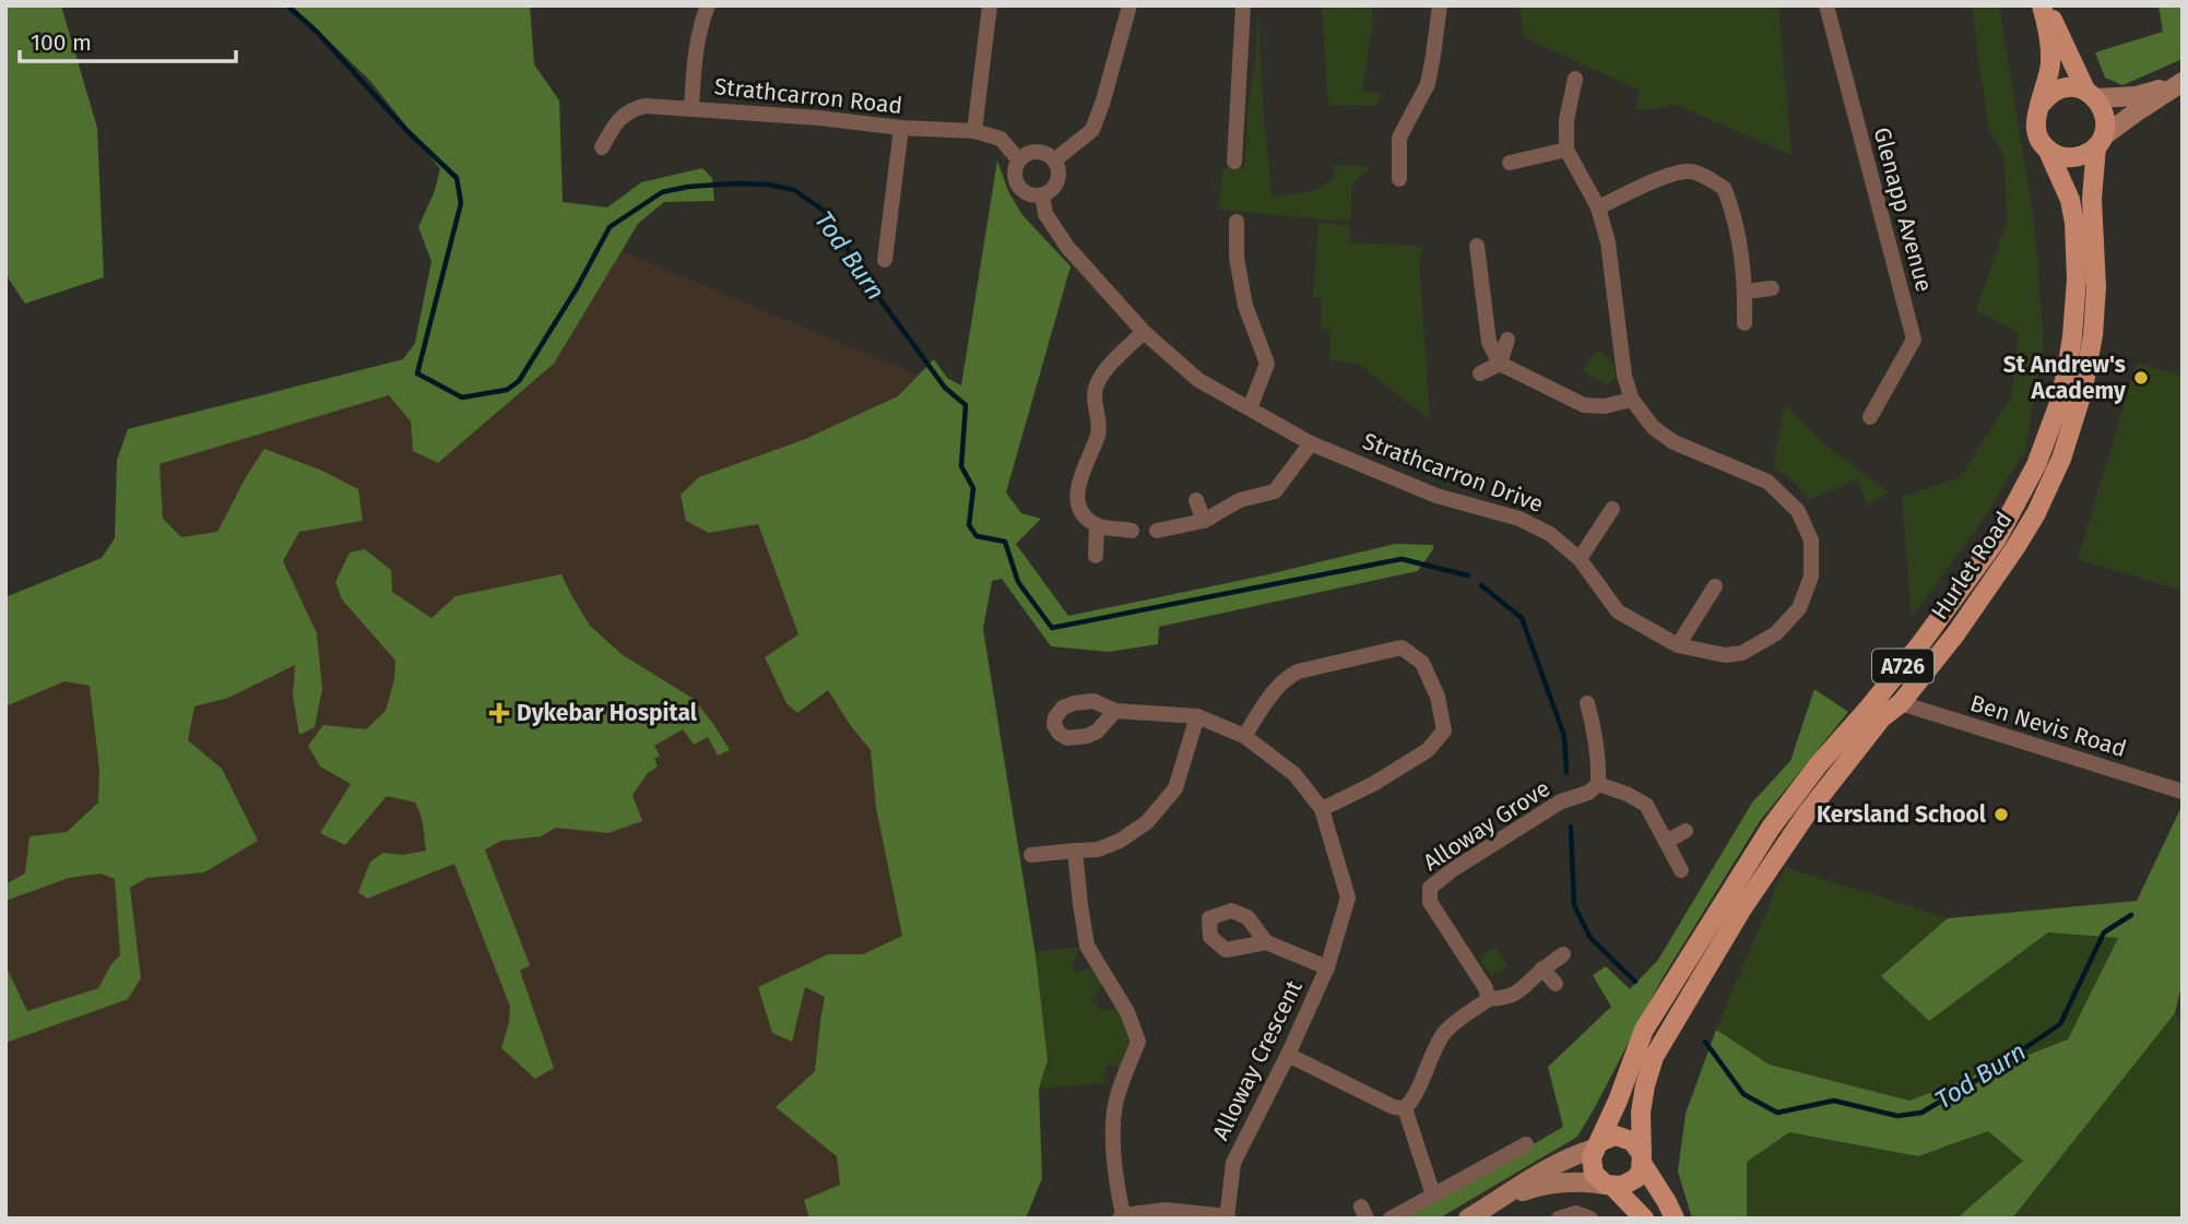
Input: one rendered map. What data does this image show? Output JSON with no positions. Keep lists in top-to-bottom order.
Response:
{
  "streets": {
    "main road": ["Hurlet Road", "A726"],
    "street": [
      "Strathcarron Road",
      "Glenapp Avenue",
      "Strathcarron Drive",
      "Ben Nevis Road",
      "Alloway Grove",
      "Alloway Crescent"
    ]
  },
  "crossings": [
    ["Strathcarron Road", "Strathcarron Drive"],
    ["Hurlet Road", "Ben Nevis Road"]
  ],
  "water": ["Tod Burn"],
  "places": {
    "other": ["St Andrew's Academy", "Kersland School"],
    "health": ["Dykebar Hospital"]
  },
  "scale_bar": "100 m"
}
